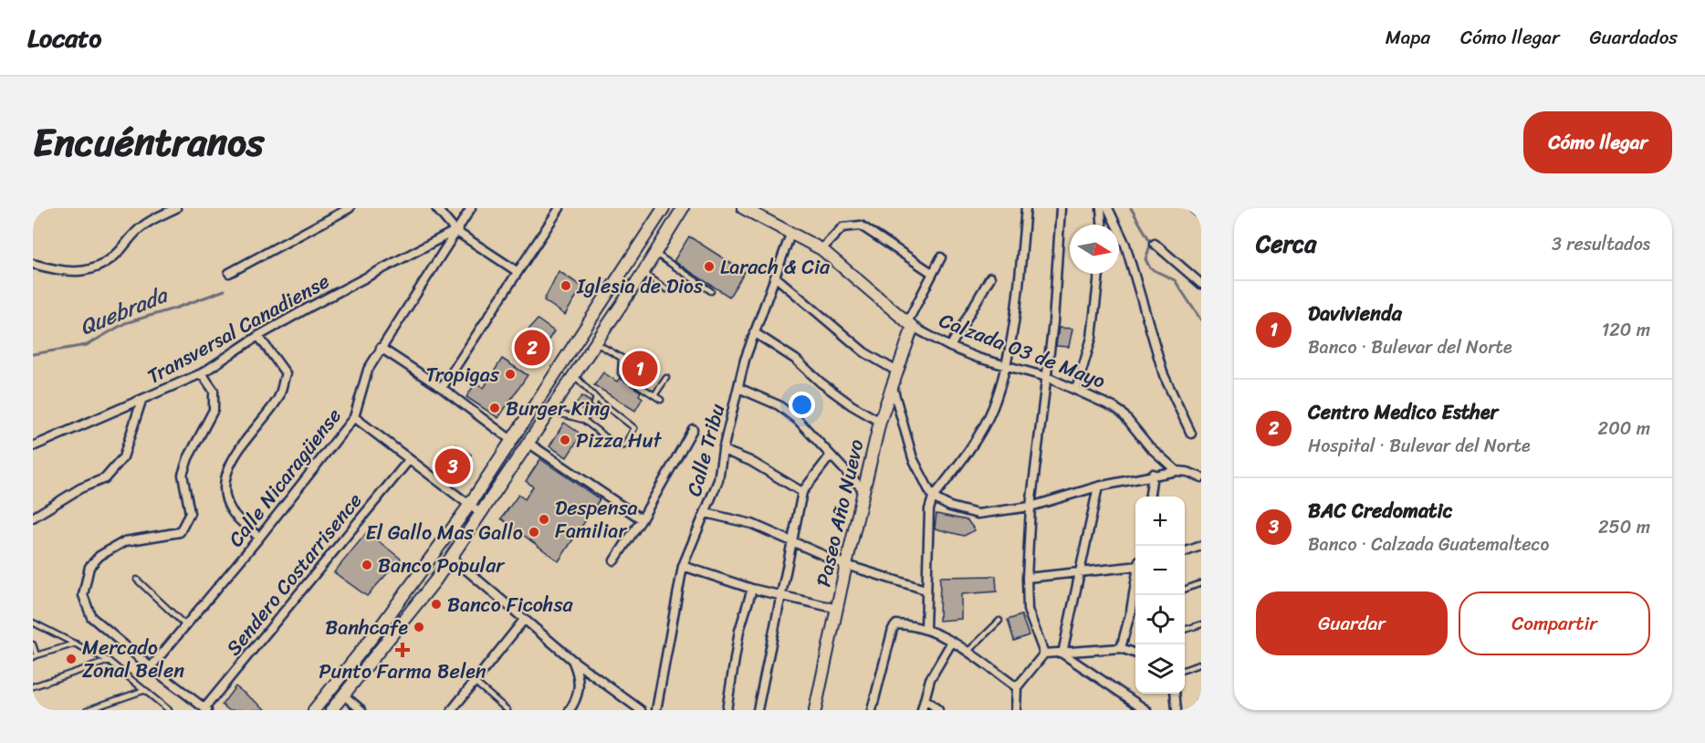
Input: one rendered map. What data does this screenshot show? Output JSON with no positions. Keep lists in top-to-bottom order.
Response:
{
  "streets": {
    "main road": ["Calzada 03 de Mayo", "Paseo Año Nuevo"],
    "street": [
      "Transversal Canadiense",
      "Calle Tribu",
      "Calle Nicaragüense",
      "Sendero Costarrisence"
    ]
  },
  "crossings": [
    ["Transversal Canadiense", "Calle Nicaragüense"],
    ["Calzada 03 de Mayo", "Calle Tribu"],
    ["Calzada 03 de Mayo", "Paseo Año Nuevo"]
  ],
  "water": ["Quebrada"],
  "places": {
    "other": [
      "Larach & Cia",
      "Iglesia de Dios",
      "Tropigas",
      "Burger King",
      "Pizza Hut",
      "Despensa Familiar",
      "El Gallo Mas Gallo",
      "Banco Popular",
      "Banco Ficohsa",
      "Banhcafe",
      "Mercado Zonal Belen"
    ],
    "health": ["Punto Farma Belen"]
  },
  "north": "right",
  "page": {
    "header": "Locato",
    "nav": ["Mapa", "Cómo llegar", "Guardados"],
    "title": "Encuéntranos",
    "buttons": [
      "Cómo llegar",
      ["Guardar", "Compartir"]
    ],
    "heading": ["Cerca", "3 resultados"],
    "list": [
      {
        "mark": "1",
        "name": "Davivienda",
        "note": "Banco · Bulevar del Norte",
        "value": "120 m"
      },
      {
        "mark": "2",
        "name": "Centro Medico Esther",
        "note": "Hospital · Bulevar del Norte",
        "value": "200 m"
      },
      {
        "mark": "3",
        "name": "BAC Credomatic",
        "note": "Banco · Calzada Guatemalteco",
        "value": "250 m"
      }
    ],
    "pins": ["2", "1", "3"],
    "map_buttons": ["+", "−"]
  }
}
